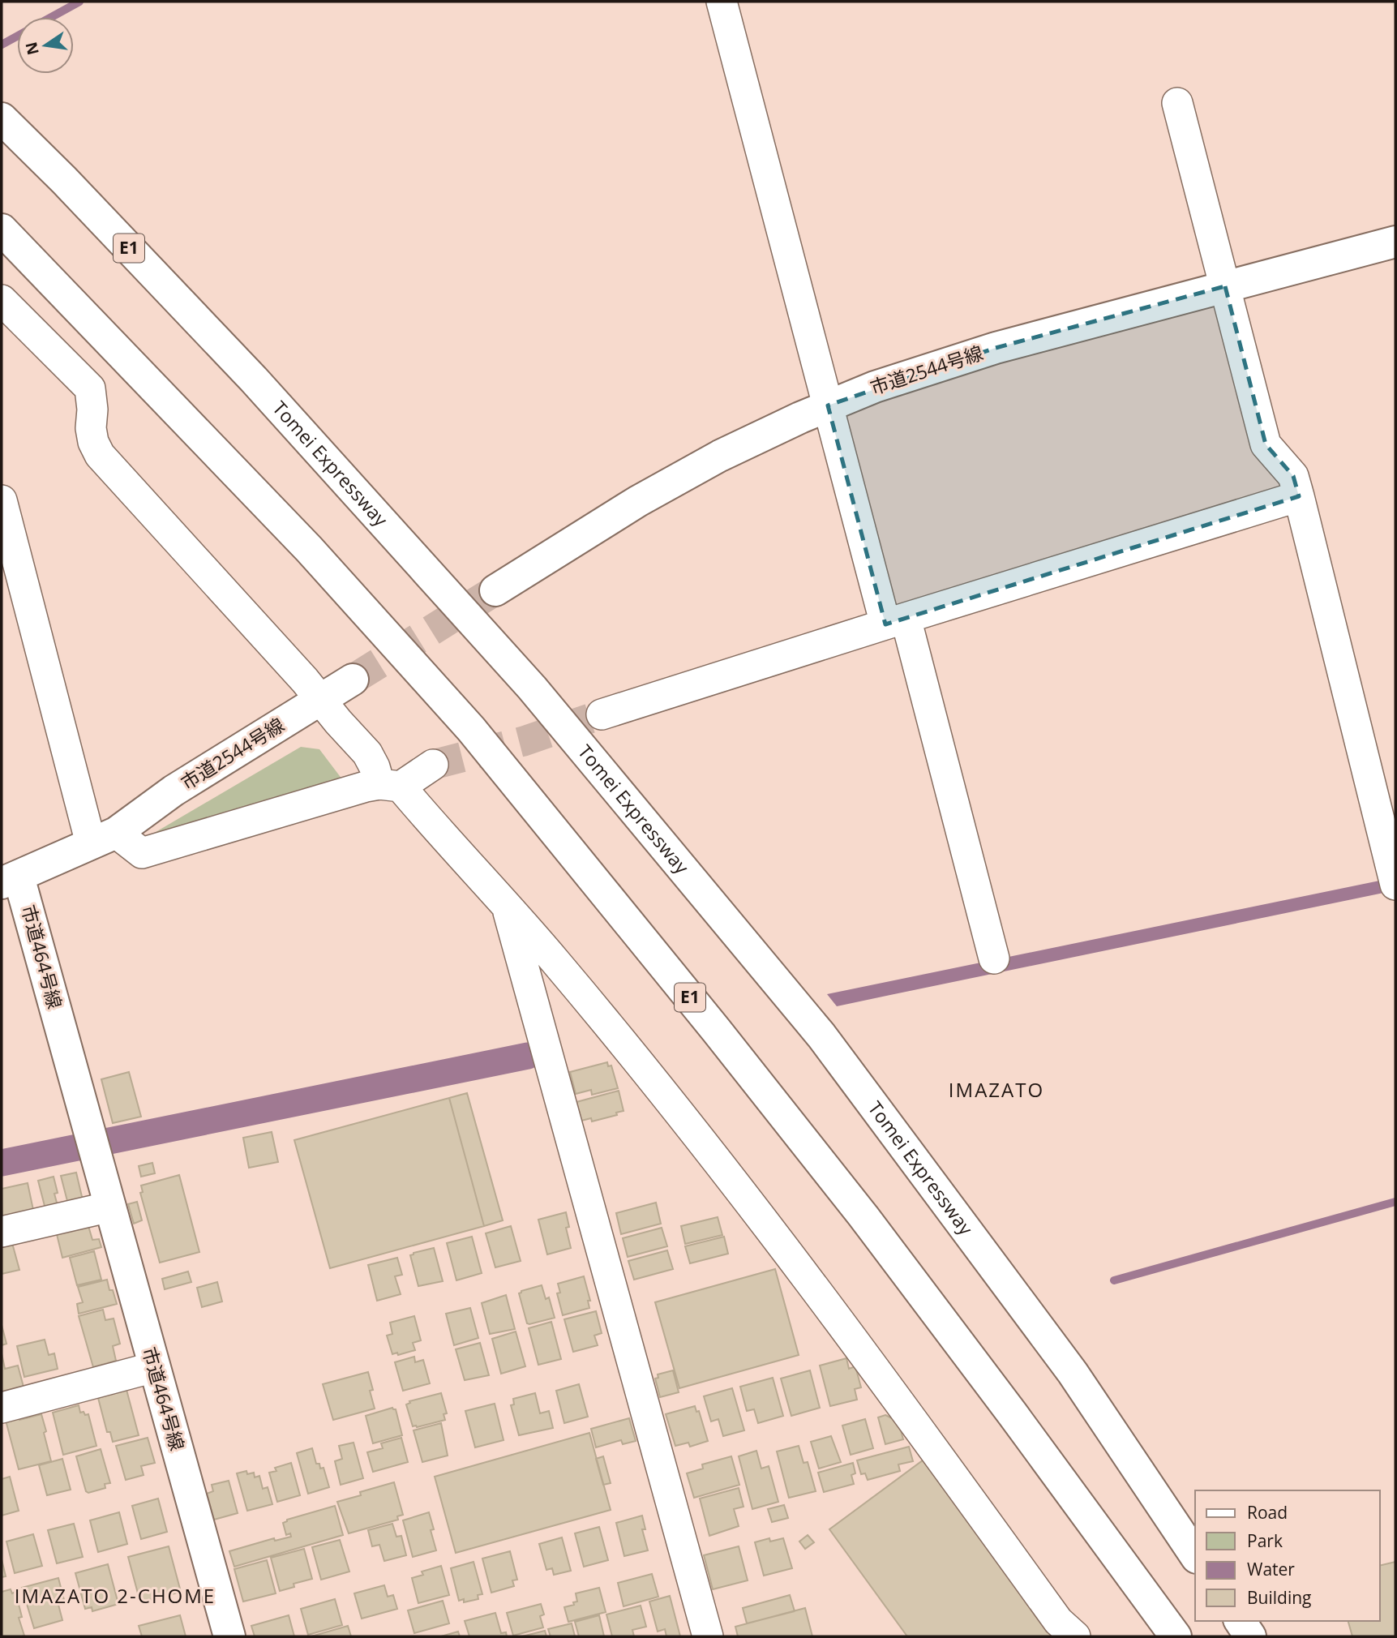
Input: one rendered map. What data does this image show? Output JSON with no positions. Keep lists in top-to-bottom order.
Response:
{
  "streets": {
    "main road": [
      "E1",
      "市道2544号線",
      "Tomei Expressway",
      "市道464号線"
    ]
  },
  "crossings": [
    ["市道2544号線", "市道464号線"]
  ],
  "districts": ["IMAZATO", "IMAZATO 2-CHOME"],
  "legend": [
    "Road",
    "Park",
    "Water",
    "Building"
  ],
  "north": "left"
}
